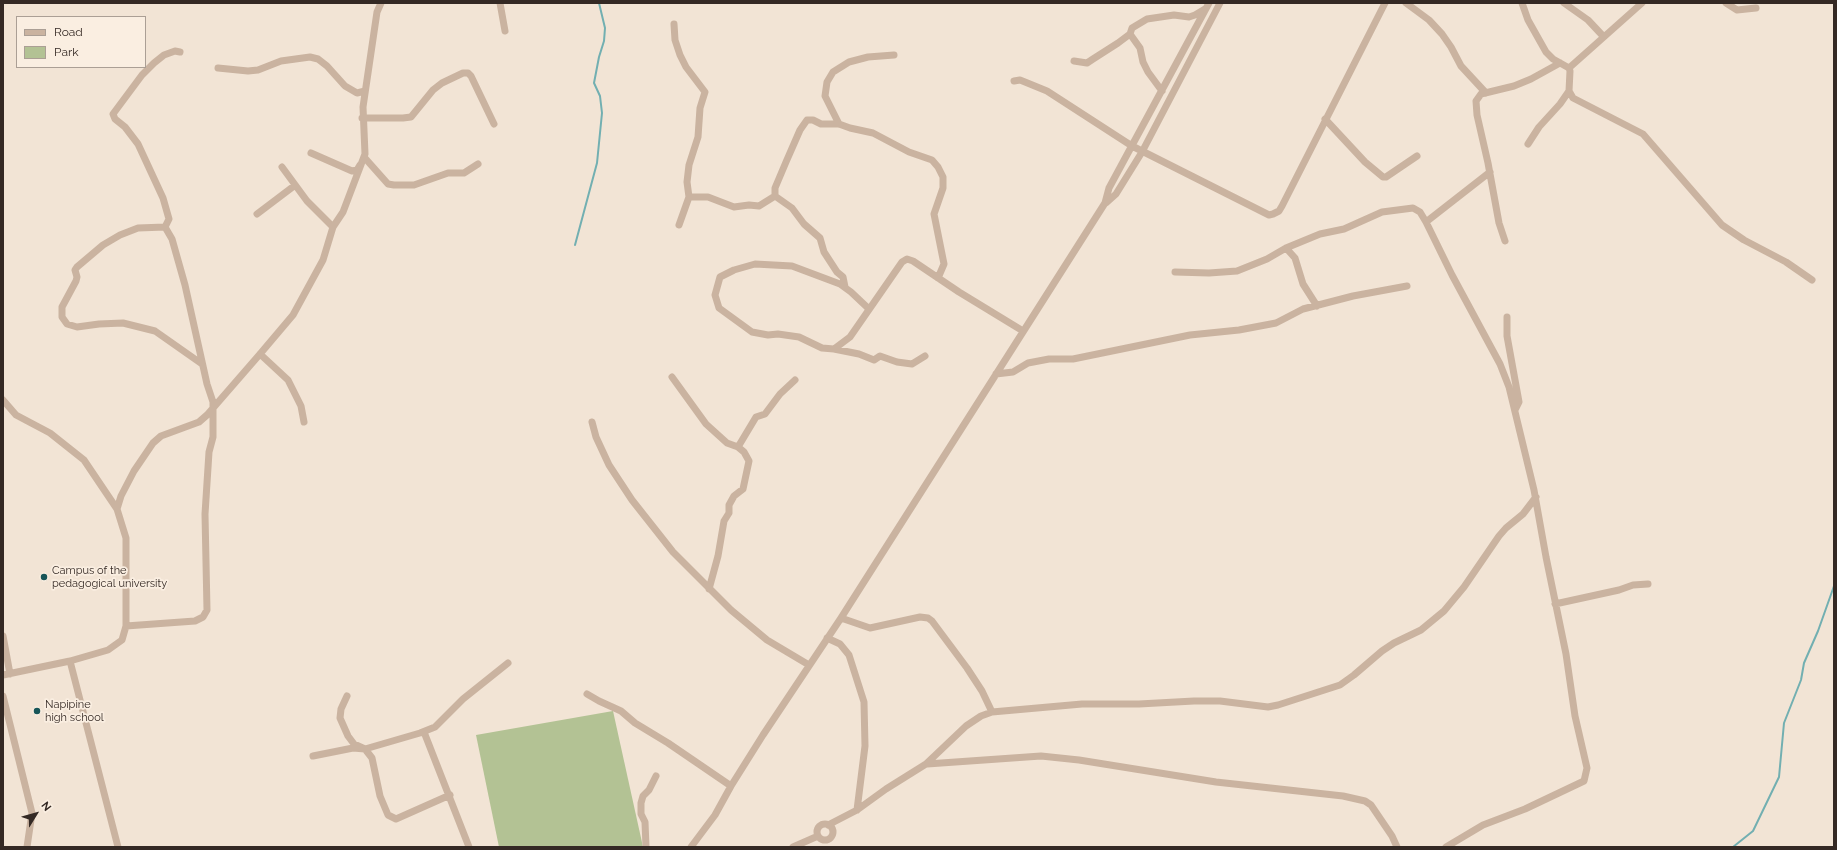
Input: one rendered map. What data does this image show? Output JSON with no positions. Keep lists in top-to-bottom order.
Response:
{
  "places": ["Campus of the pedagogical university", "Napipine high school"],
  "legend": ["Road", "Park"],
  "north": "top right"
}
